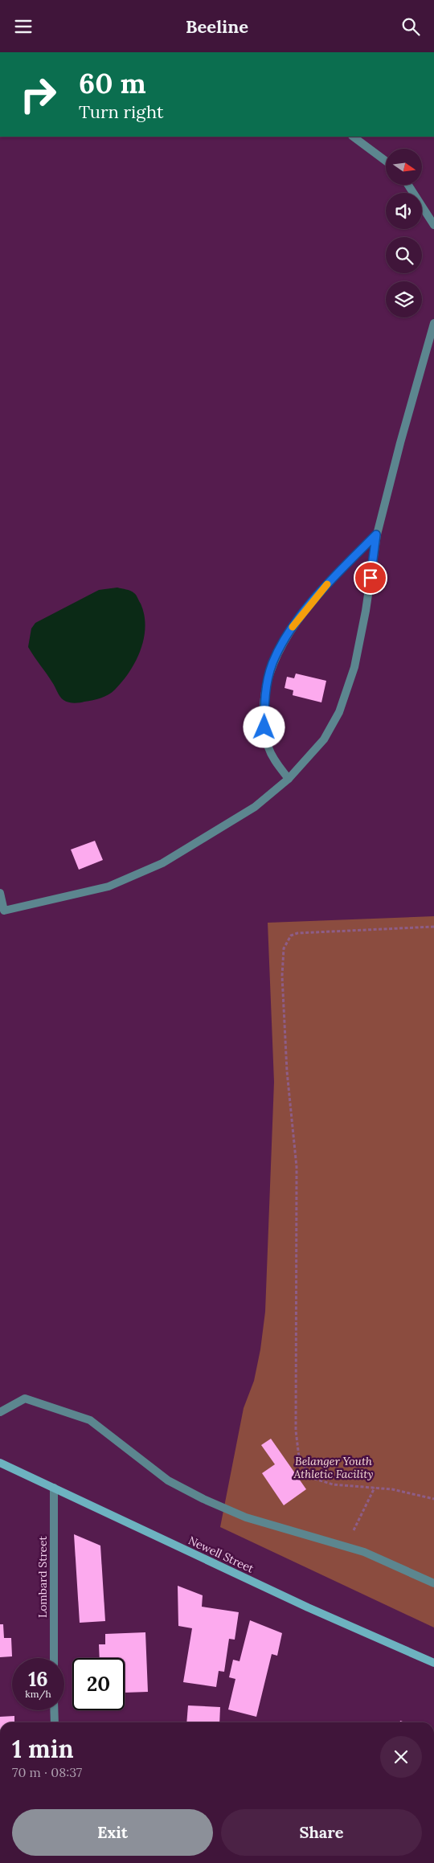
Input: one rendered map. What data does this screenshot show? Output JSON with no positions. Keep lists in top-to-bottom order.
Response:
{
  "streets": {
    "street": ["Newell Street", "Lombard Street"]
  },
  "crossings": [
    ["Newell Street", "Lombard Street"]
  ],
  "parks": ["Belanger Youth Athletic Facility"],
  "north": "right",
  "page": {
    "header": "Beeline",
    "turn": ["60 m", "Turn right"],
    "speed": "16 km/h",
    "limit": "20",
    "heading": ["1 min", "70 m · 08:37"],
    "buttons": ["Exit", "Share"]
  }
}
